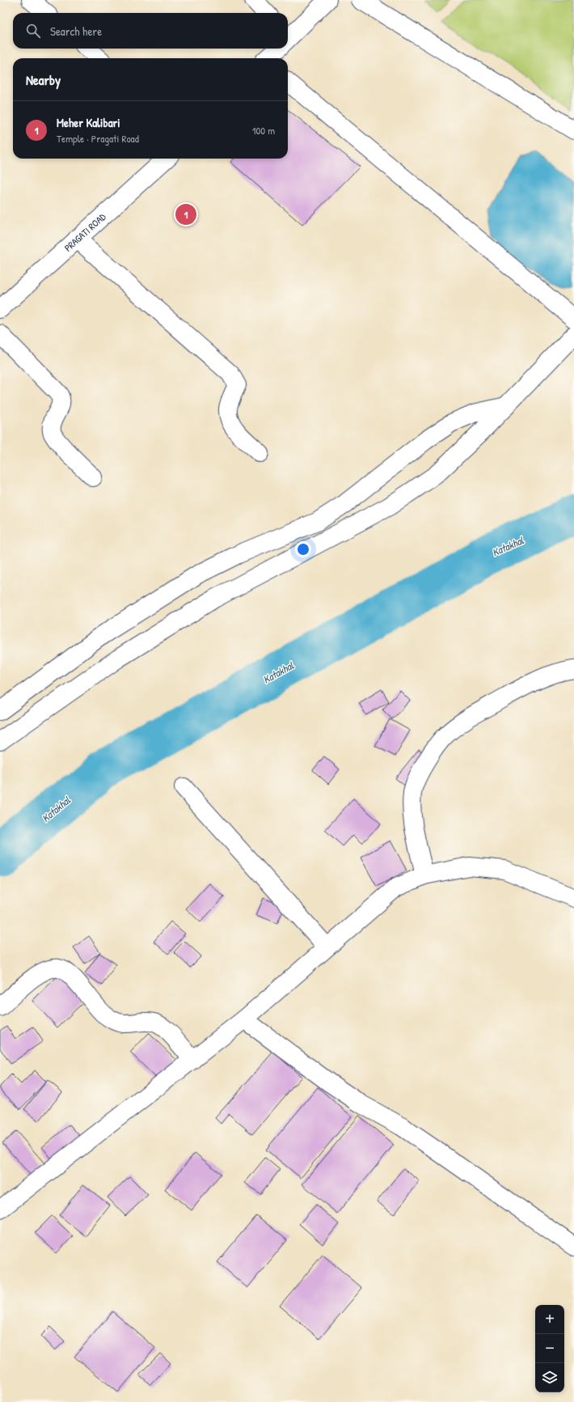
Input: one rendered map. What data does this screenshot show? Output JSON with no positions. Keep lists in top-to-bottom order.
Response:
{
  "streets": {
    "street": ["PRAGATI ROAD"]
  },
  "water": ["Katakhal"],
  "page": {
    "search": "Search here",
    "heading": "Nearby",
    "list": [
      {
        "mark": "1",
        "name": "Meher Kalibari",
        "note": "Temple · Pragati Road",
        "value": "100 m"
      }
    ],
    "pins": "1",
    "map_buttons": ["+", "−"]
  }
}
